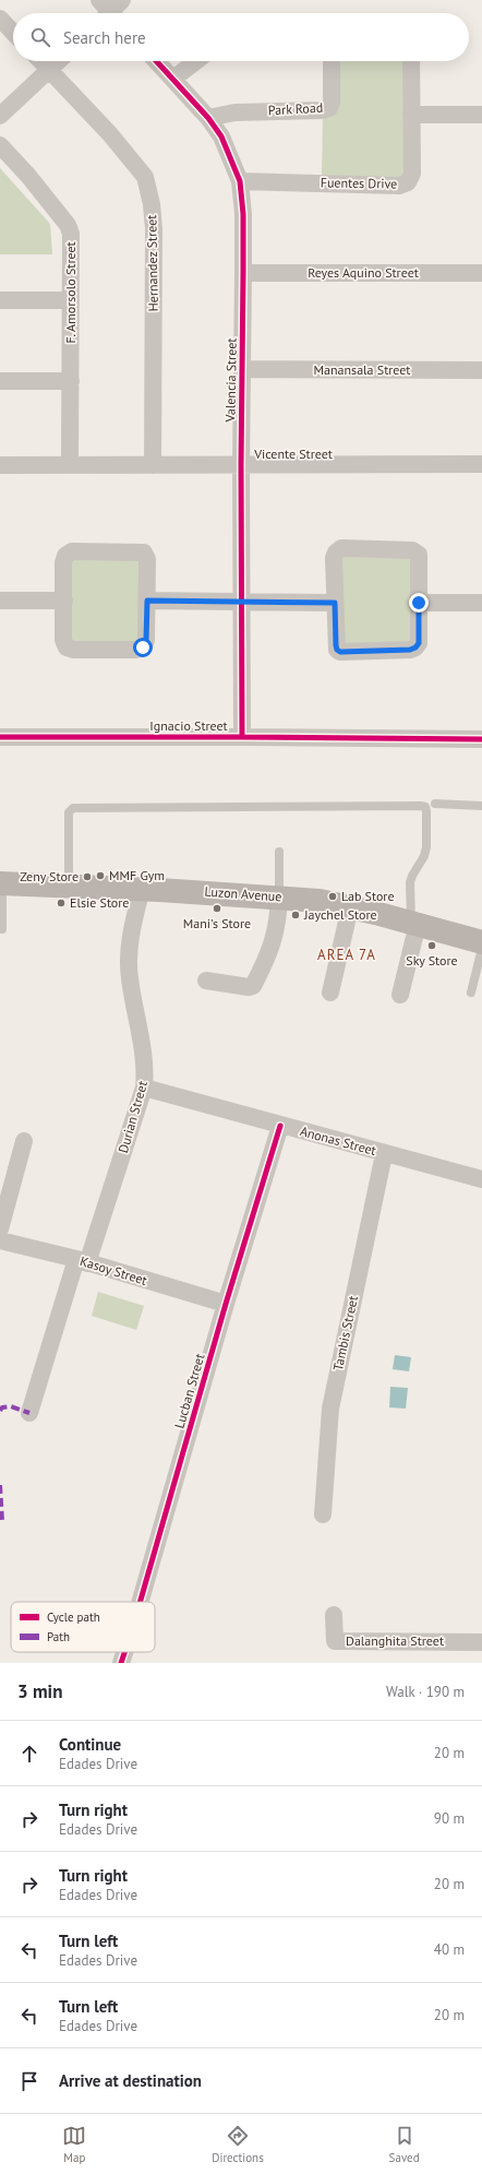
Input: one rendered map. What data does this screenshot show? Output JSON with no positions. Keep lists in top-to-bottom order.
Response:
{
  "streets": {
    "main road": ["Luzon Avenue"],
    "street": [
      "Park Road",
      "Fuentes Drive",
      "Hernandez Street",
      "Reyes Aquino Street",
      "F. Amorsolo Street",
      "Manansala Street",
      "Valencia Street",
      "Vicente Street",
      "Ignacio Street",
      "Durian Street",
      "Anonas Street",
      "Kasoy Street",
      "Tambis Street",
      "Lucban Street",
      "Dalanghita Street"
    ]
  },
  "crossings": [
    ["Park Road", "Valencia Street"],
    ["Fuentes Drive", "Valencia Street"],
    ["Hernandez Street", "Vicente Street"],
    ["Reyes Aquino Street", "Valencia Street"],
    ["F. Amorsolo Street", "Vicente Street"],
    ["Manansala Street", "Valencia Street"],
    ["Valencia Street", "Vicente Street"],
    ["Valencia Street", "Ignacio Street"],
    ["Luzon Avenue", "Durian Street"],
    ["Durian Street", "Anonas Street"],
    ["Durian Street", "Kasoy Street"],
    ["Anonas Street", "Tambis Street"],
    ["Anonas Street", "Lucban Street"],
    ["Kasoy Street", "Lucban Street"]
  ],
  "districts": ["AREA 7A"],
  "places": [
    "MMF Gym",
    "Zeny Store",
    "Lab Store",
    "Elsie Store",
    "Mani's Store",
    "Jaychel Store",
    "Sky Store"
  ],
  "legend": ["Cycle path", "Path"],
  "page": {
    "search": "Search here",
    "heading": ["3 min", "Walk · 190 m"],
    "list": [
      ["Continue", "Edades Drive", "20 m"],
      ["Turn right", "Edades Drive", "90 m"],
      ["Turn right", "Edades Drive", "20 m"],
      ["Turn left", "Edades Drive", "40 m"],
      ["Turn left", "Edades Drive", "20 m"],
      "Arrive at destination"
    ],
    "nav": ["Map", "Directions", "Saved"]
  }
}
